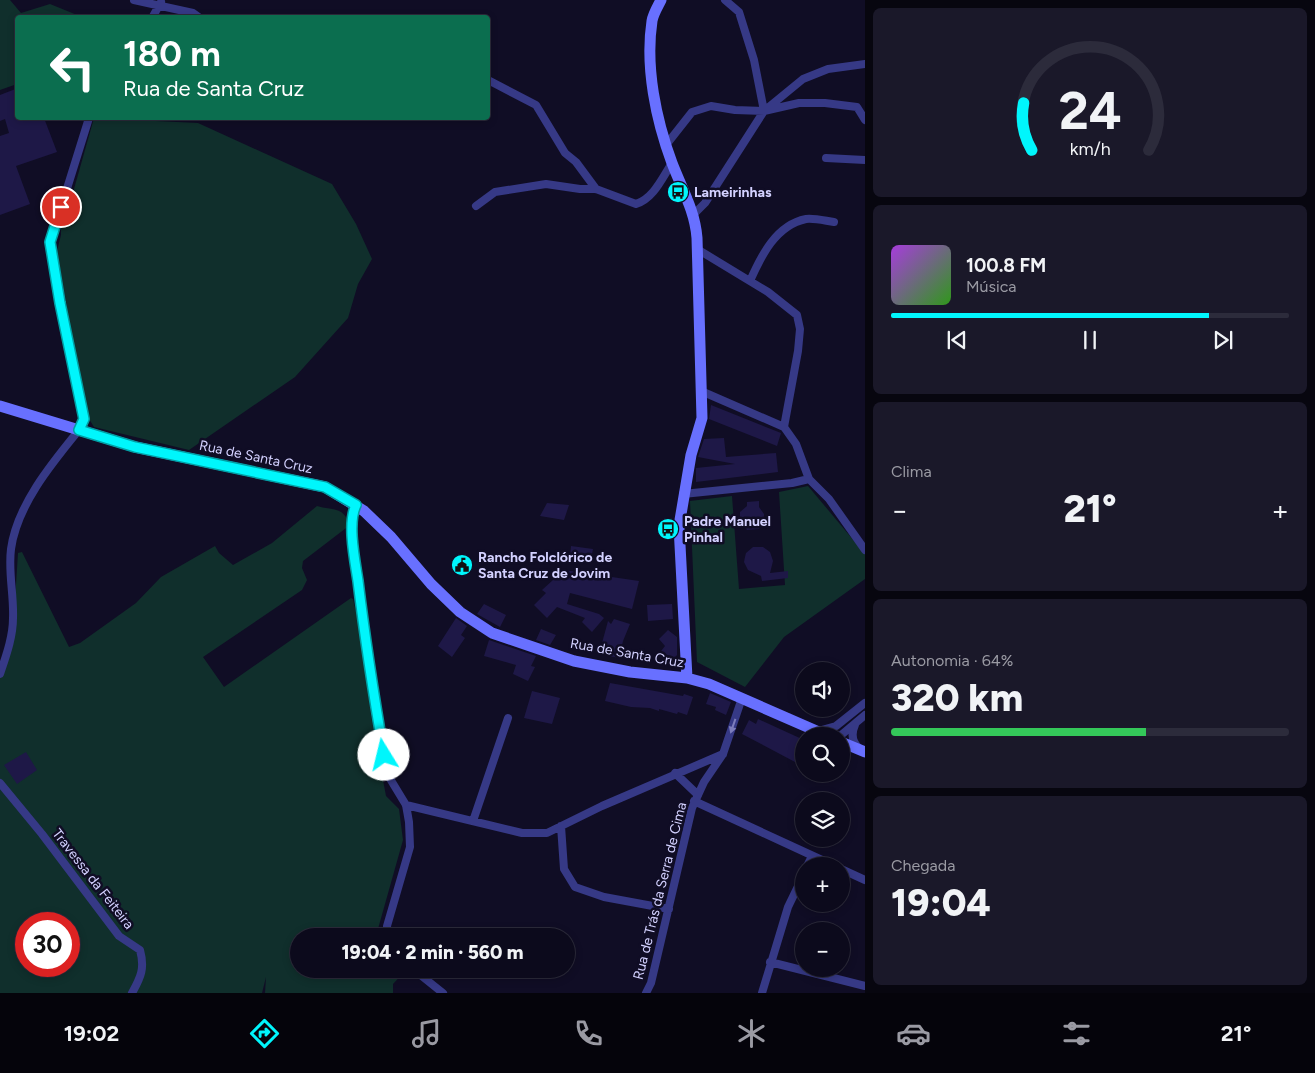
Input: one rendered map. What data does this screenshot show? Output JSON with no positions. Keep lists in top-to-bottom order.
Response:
{
  "streets": {
    "main road": ["Rua de Santa Cruz"],
    "street": ["Travessa da Feiteira", "Rua de Trás da Serra de Cima"]
  },
  "crossings": [
    ["Rua de Santa Cruz", "Rua de Trás da Serra de Cima"]
  ],
  "places": {
    "bus stop": ["Lameirinhas", "Padre Manuel Pinhal"],
    "public building": ["Rancho Folclórico de Santa Cruz de Jovim"]
  },
  "page": {
    "turn": ["180 m", "Rua de Santa Cruz"],
    "song": ["100.8 FM", "Música"],
    "tile": [
      "Clima",
      ["Autonomia · 64%", "320 km"],
      ["Chegada", "19:04"]
    ],
    "heat": ["−", "21°", "+"],
    "map_buttons": ["+", "−"],
    "limit": "30",
    "trip": "19:04 · 2 min · 560 m",
    "tabs": ["19:02", "21°"],
    "gauge": ["24", "km/h"]
  }
}
